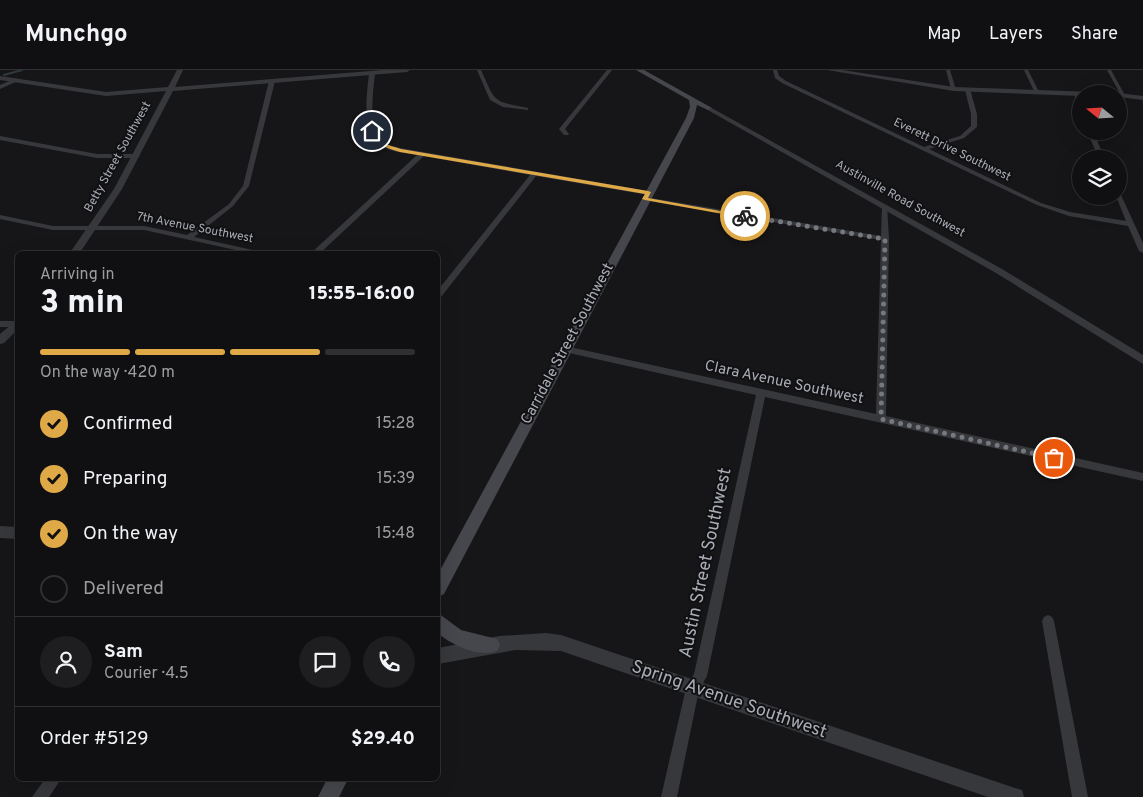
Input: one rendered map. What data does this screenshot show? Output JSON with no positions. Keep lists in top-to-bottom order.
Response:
{
  "streets": {
    "main road": ["Austinville Road Southwest", "Carridale Street Southwest"],
    "street": [
      "Everett Drive Southwest",
      "Betty Street Southwest",
      "7th Avenue Southwest",
      "Clara Avenue Southwest",
      "Austin Street Southwest",
      "Spring Avenue Southwest"
    ]
  },
  "crossings": [
    ["Betty Street Southwest", "7th Avenue Southwest"],
    ["Carridale Street Southwest", "Clara Avenue Southwest"],
    ["Clara Avenue Southwest", "Austin Street Southwest"],
    ["Austin Street Southwest", "Spring Avenue Southwest"]
  ],
  "north": "left",
  "page": {
    "header": "Munchgo",
    "nav": ["Map", "Layers", "Share"],
    "heading": ["3 min", "Arriving in", "15:55–16:00"],
    "panel": [
      "Sam",
      "Courier · 4.5",
      "Order #5129",
      "$29.40"
    ],
    "bar": "On the way · 420 m",
    "list": [
      ["Confirmed", "15:28"],
      ["Preparing", "15:39"],
      ["On the way", "15:48"],
      "Delivered"
    ]
  }
}
